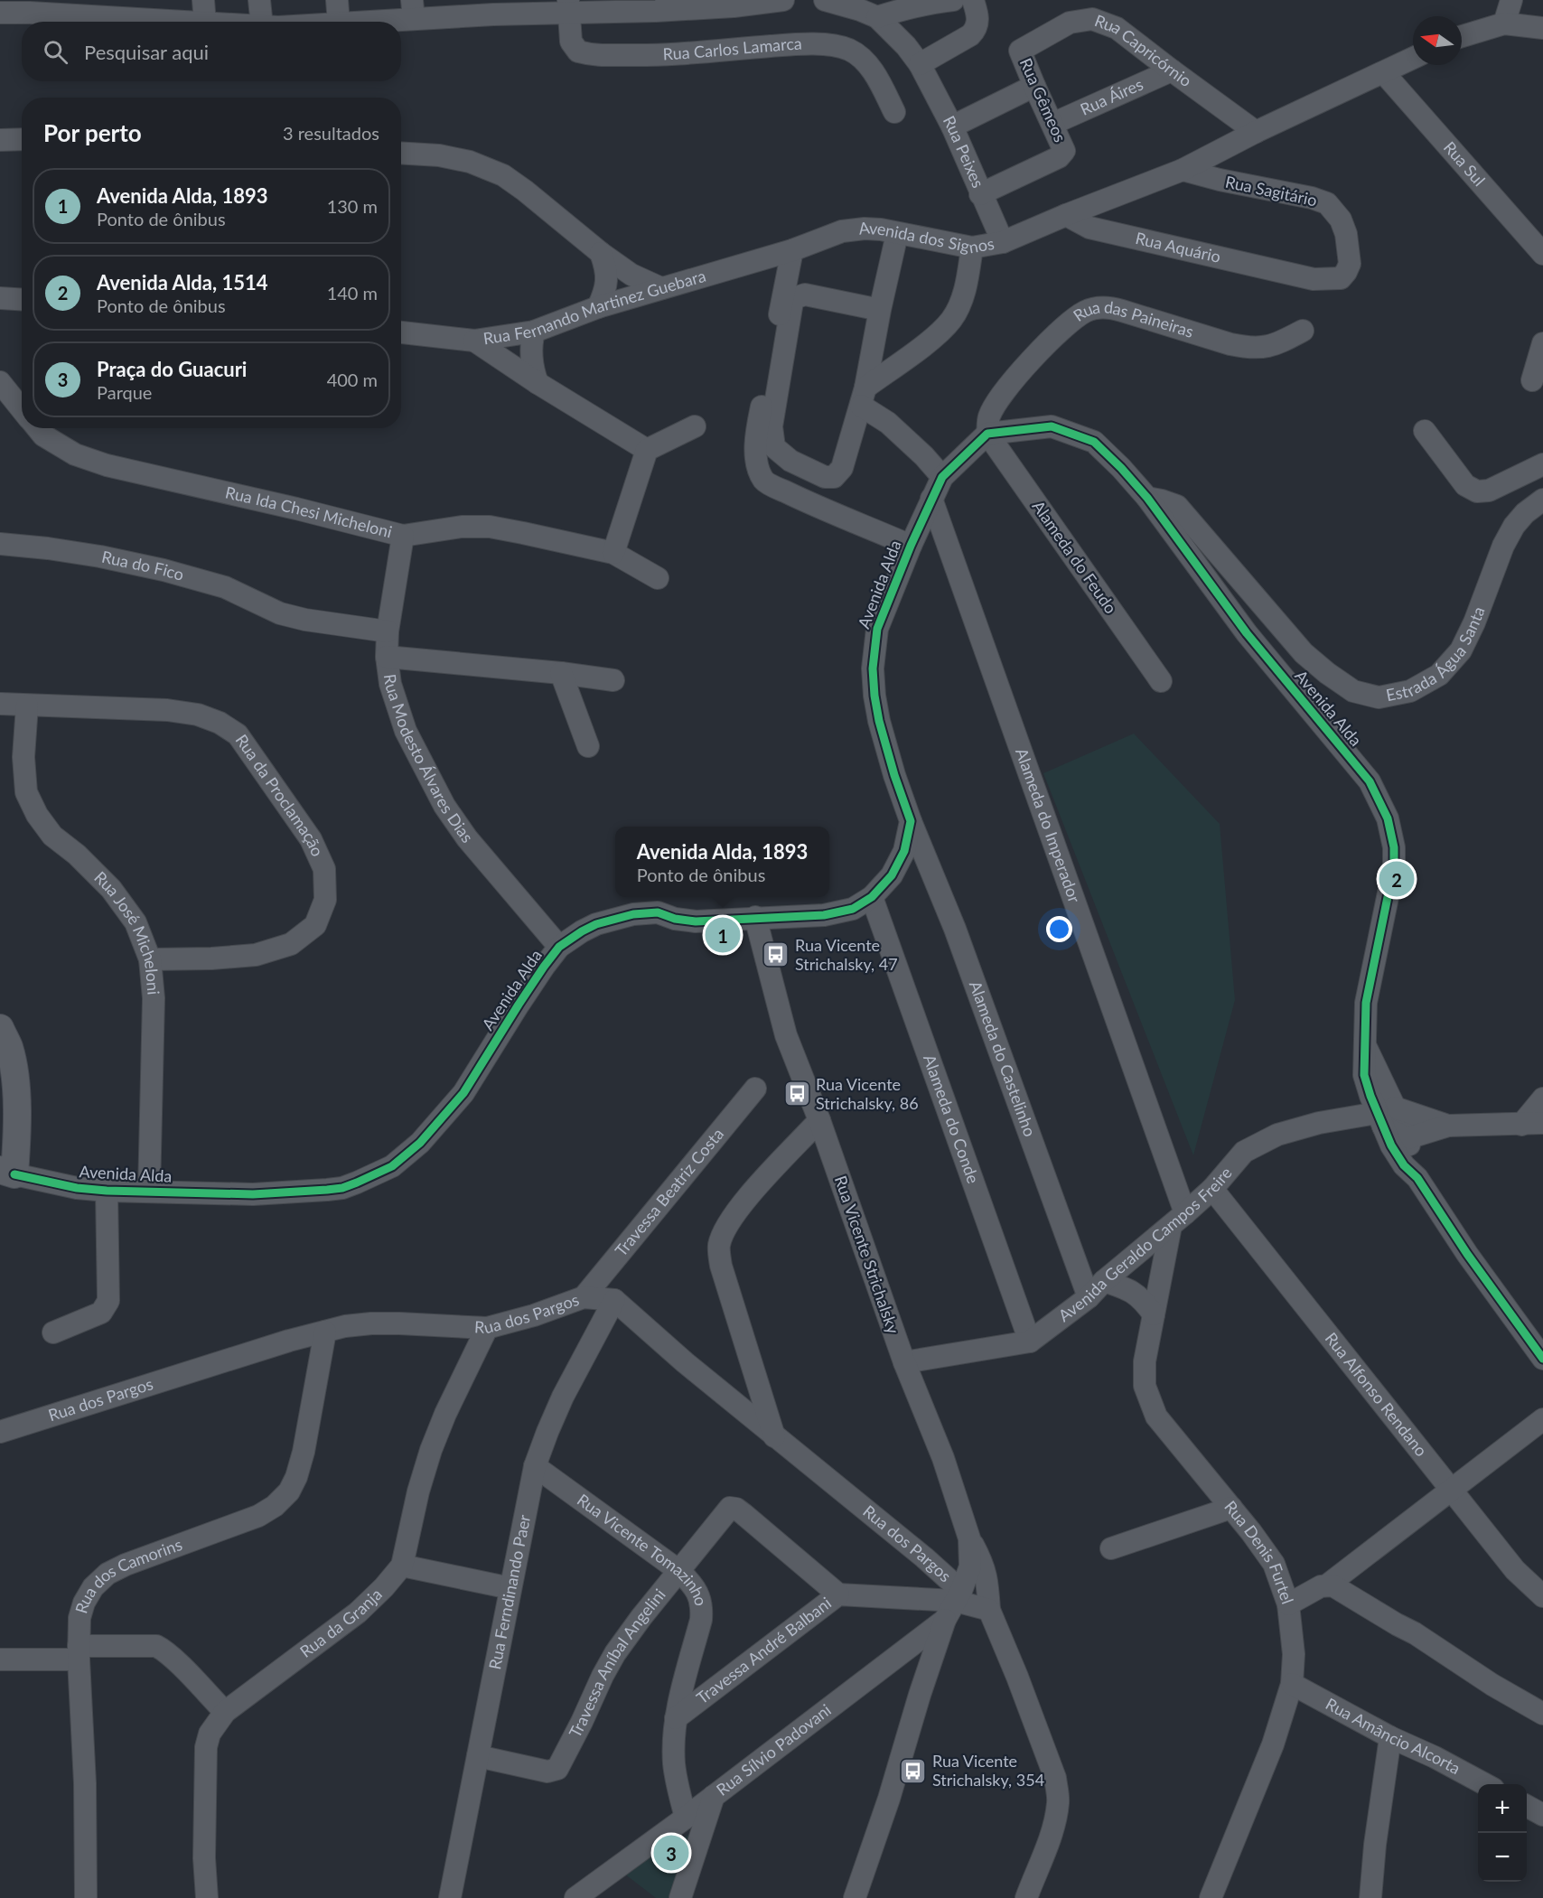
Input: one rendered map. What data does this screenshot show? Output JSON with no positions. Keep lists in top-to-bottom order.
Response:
{
  "streets": {
    "street": [
      "Rua Carlos Lamarca",
      "Rua Capricórnio",
      "Rua Áires",
      "Rua Gêmeos",
      "Rua Peixes",
      "Rua Sul",
      "Rua Sagitário",
      "Avenida dos Signos",
      "Rua Aquário",
      "Rua Fernando Martinez Guebara",
      "Rua das Paineiras",
      "Rua Ida Chesi Micheloni",
      "Alameda do Feudo",
      "Rua do Fico",
      "Avenida Alda",
      "Estrada Água Santa",
      "Rua Modesto Álvares Dias",
      "Rua da Proclamação",
      "Alameda do Imperador",
      "Rua José Micheloni",
      "Alameda do Castelinho",
      "Alameda do Conde",
      "Travessa Beatriz Costa",
      "Avenida Geraldo Campos Freire",
      "Rua Vicente Strichalsky",
      "Rua dos Pargos",
      "Rua Alfonso Rendano",
      "Rua Vicente Tomazinho",
      "Rua Denis Furtel",
      "Rua dos Camorins",
      "Rua Ferndinando Paer",
      "Rua da Granja",
      "Travessa André Balbani",
      "Travessa Aníbal Angelini",
      "Rua Amâncio Alcorta",
      "Rua Sílvio Padovani"
    ]
  },
  "crossings": [
    ["Rua Capricórnio", "Rua Áires"],
    ["Rua Capricórnio", "Rua Gêmeos"],
    ["Rua Capricórnio", "Avenida dos Signos"],
    ["Rua Áires", "Rua Gêmeos"],
    ["Rua Gêmeos", "Rua Peixes"],
    ["Rua Peixes", "Avenida dos Signos"],
    ["Rua Sul", "Avenida dos Signos"],
    ["Rua Sagitário", "Avenida dos Signos"],
    ["Rua Sagitário", "Rua Aquário"],
    ["Avenida dos Signos", "Rua Aquário"],
    ["Avenida dos Signos", "Rua Fernando Martinez Guebara"],
    ["Rua das Paineiras", "Alameda do Feudo"],
    ["Rua das Paineiras", "Avenida Alda"],
    ["Rua Ida Chesi Micheloni", "Rua Modesto Álvares Dias"],
    ["Alameda do Feudo", "Avenida Alda"],
    ["Rua do Fico", "Rua Modesto Álvares Dias"],
    ["Avenida Alda", "Estrada Água Santa"],
    ["Avenida Alda", "Rua Modesto Álvares Dias"],
    ["Avenida Alda", "Alameda do Imperador"],
    ["Avenida Alda", "Rua José Micheloni"],
    ["Avenida Alda", "Alameda do Castelinho"],
    ["Avenida Alda", "Alameda do Conde"],
    ["Avenida Alda", "Avenida Geraldo Campos Freire"],
    ["Avenida Alda", "Rua Vicente Strichalsky"],
    ["Rua da Proclamação", "Rua José Micheloni"],
    ["Alameda do Imperador", "Avenida Geraldo Campos Freire"],
    ["Alameda do Imperador", "Rua Denis Furtel"],
    ["Alameda do Castelinho", "Avenida Geraldo Campos Freire"],
    ["Alameda do Conde", "Avenida Geraldo Campos Freire"],
    ["Travessa Beatriz Costa", "Rua dos Pargos"],
    ["Avenida Geraldo Campos Freire", "Rua Vicente Strichalsky"],
    ["Avenida Geraldo Campos Freire", "Rua Alfonso Rendano"],
    ["Avenida Geraldo Campos Freire", "Rua Denis Furtel"],
    ["Rua Vicente Strichalsky", "Rua dos Pargos"],
    ["Rua Vicente Strichalsky", "Travessa André Balbani"],
    ["Rua Vicente Strichalsky", "Rua Sílvio Padovani"],
    ["Rua dos Pargos", "Rua dos Camorins"],
    ["Rua dos Pargos", "Rua Ferndinando Paer"],
    ["Rua dos Pargos", "Rua da Granja"],
    ["Rua dos Pargos", "Travessa André Balbani"],
    ["Rua dos Pargos", "Rua Sílvio Padovani"],
    ["Rua Vicente Tomazinho", "Rua Ferndinando Paer"],
    ["Rua Vicente Tomazinho", "Travessa André Balbani"],
    ["Rua Vicente Tomazinho", "Travessa Aníbal Angelini"],
    ["Rua Vicente Tomazinho", "Rua Sílvio Padovani"],
    ["Rua Denis Furtel", "Rua Amâncio Alcorta"],
    ["Rua Ferndinando Paer", "Travessa Aníbal Angelini"],
    ["Travessa André Balbani", "Travessa Aníbal Angelini"],
    ["Travessa André Balbani", "Rua Sílvio Padovani"]
  ],
  "places": {
    "bus stop": ["Rua Vicente Strichalsky, 47", "Rua Vicente Strichalsky, 86", "Rua Vicente Strichalsky, 354"]
  },
  "north": "left",
  "page": {
    "search": "Pesquisar aqui",
    "heading": ["Por perto", "3 resultados"],
    "list": [
      {
        "mark": "1",
        "name": "Avenida Alda, 1893",
        "note": "Ponto de ônibus",
        "value": "130 m"
      },
      {
        "mark": "2",
        "name": "Avenida Alda, 1514",
        "note": "Ponto de ônibus",
        "value": "140 m"
      },
      {
        "mark": "3",
        "name": "Praça do Guacuri",
        "note": "Parque",
        "value": "400 m"
      }
    ],
    "popup": ["Avenida Alda, 1893", "Ponto de ônibus"],
    "pins": ["2", "1", "3"],
    "map_buttons": ["+", "−"]
  }
}
